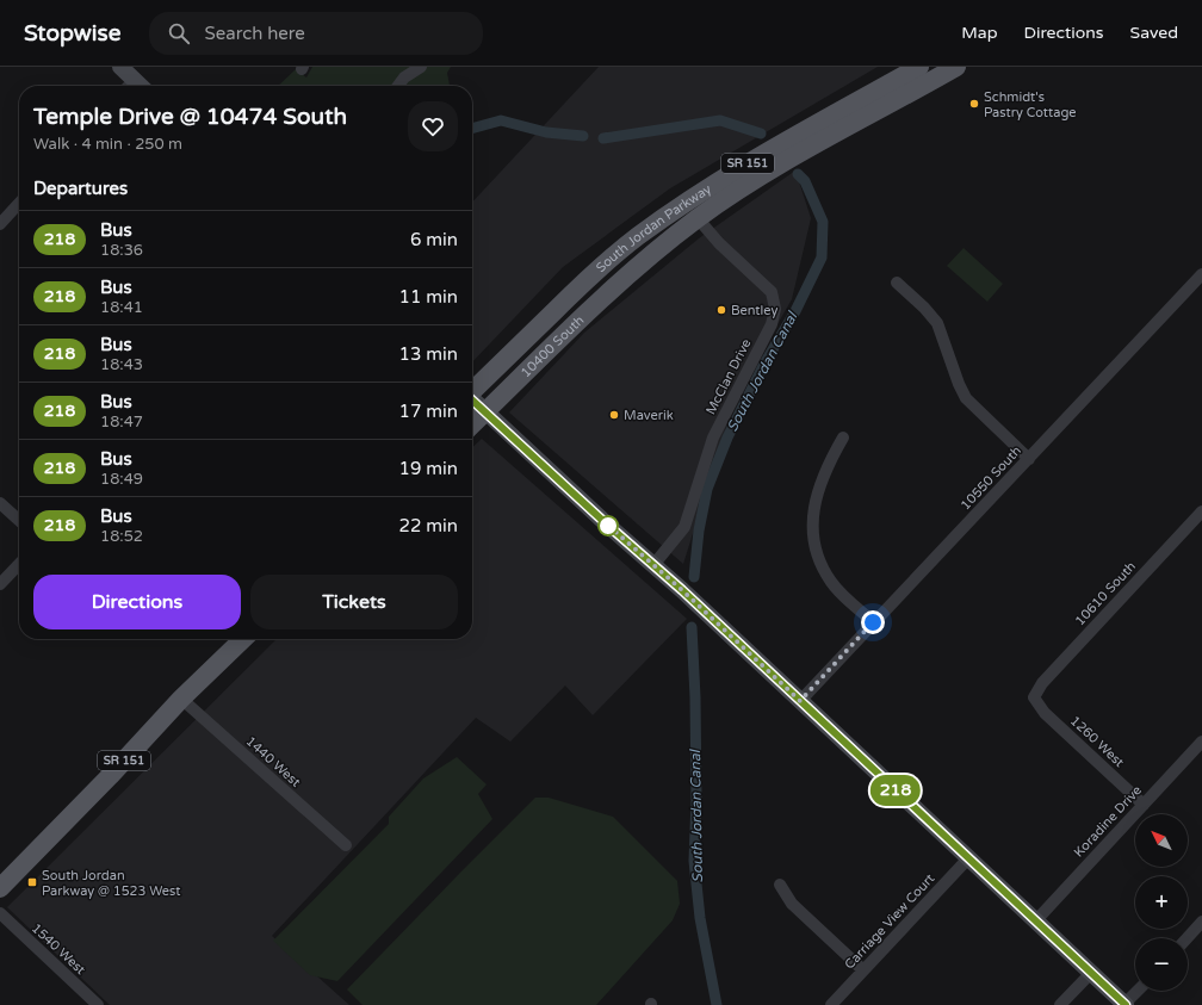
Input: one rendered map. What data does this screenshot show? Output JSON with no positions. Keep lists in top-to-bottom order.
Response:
{
  "streets": {
    "main road": ["SR 151", "South Jordan Parkway", "10400 South"],
    "street": [
      "McClan Drive",
      "10550 South",
      "10610 South",
      "1260 West",
      "1440 West",
      "Koradine Drive",
      "Carriage View Court",
      "1540 West"
    ]
  },
  "crossings": [
    ["SR 151", "1440 West"],
    ["South Jordan Parkway", "10400 South"],
    ["South Jordan Parkway", "McClan Drive"],
    ["10610 South", "1260 West"],
    ["1260 West", "Koradine Drive"]
  ],
  "water": ["South Jordan Canal"],
  "places": {
    "other": ["Schmidt's Pastry Cottage", "Bentley", "Maverik"],
    "transit": ["South Jordan Parkway @ 1523 West"]
  },
  "lines": ["bus line 218"],
  "north": "top left",
  "page": {
    "header": "Stopwise",
    "search": "Search here",
    "nav": ["Map", "Directions", "Saved"],
    "on_map": "218",
    "heading": [
      ["Temple Drive @ 10474 South", "Walk · 4 min · 250 m"],
      "Departures"
    ],
    "list": [
      {
        "mark": "218",
        "name": "Bus",
        "note": "18:36",
        "value": "6 min"
      },
      {
        "mark": "218",
        "name": "Bus",
        "note": "18:41",
        "value": "11 min"
      },
      {
        "mark": "218",
        "name": "Bus",
        "note": "18:43",
        "value": "13 min"
      },
      {
        "mark": "218",
        "name": "Bus",
        "note": "18:47",
        "value": "17 min"
      },
      {
        "mark": "218",
        "name": "Bus",
        "note": "18:49",
        "value": "19 min"
      },
      {
        "mark": "218",
        "name": "Bus",
        "note": "18:52",
        "value": "22 min"
      }
    ],
    "buttons": ["Directions", "Tickets"],
    "map_buttons": ["+", "−"]
  }
}
